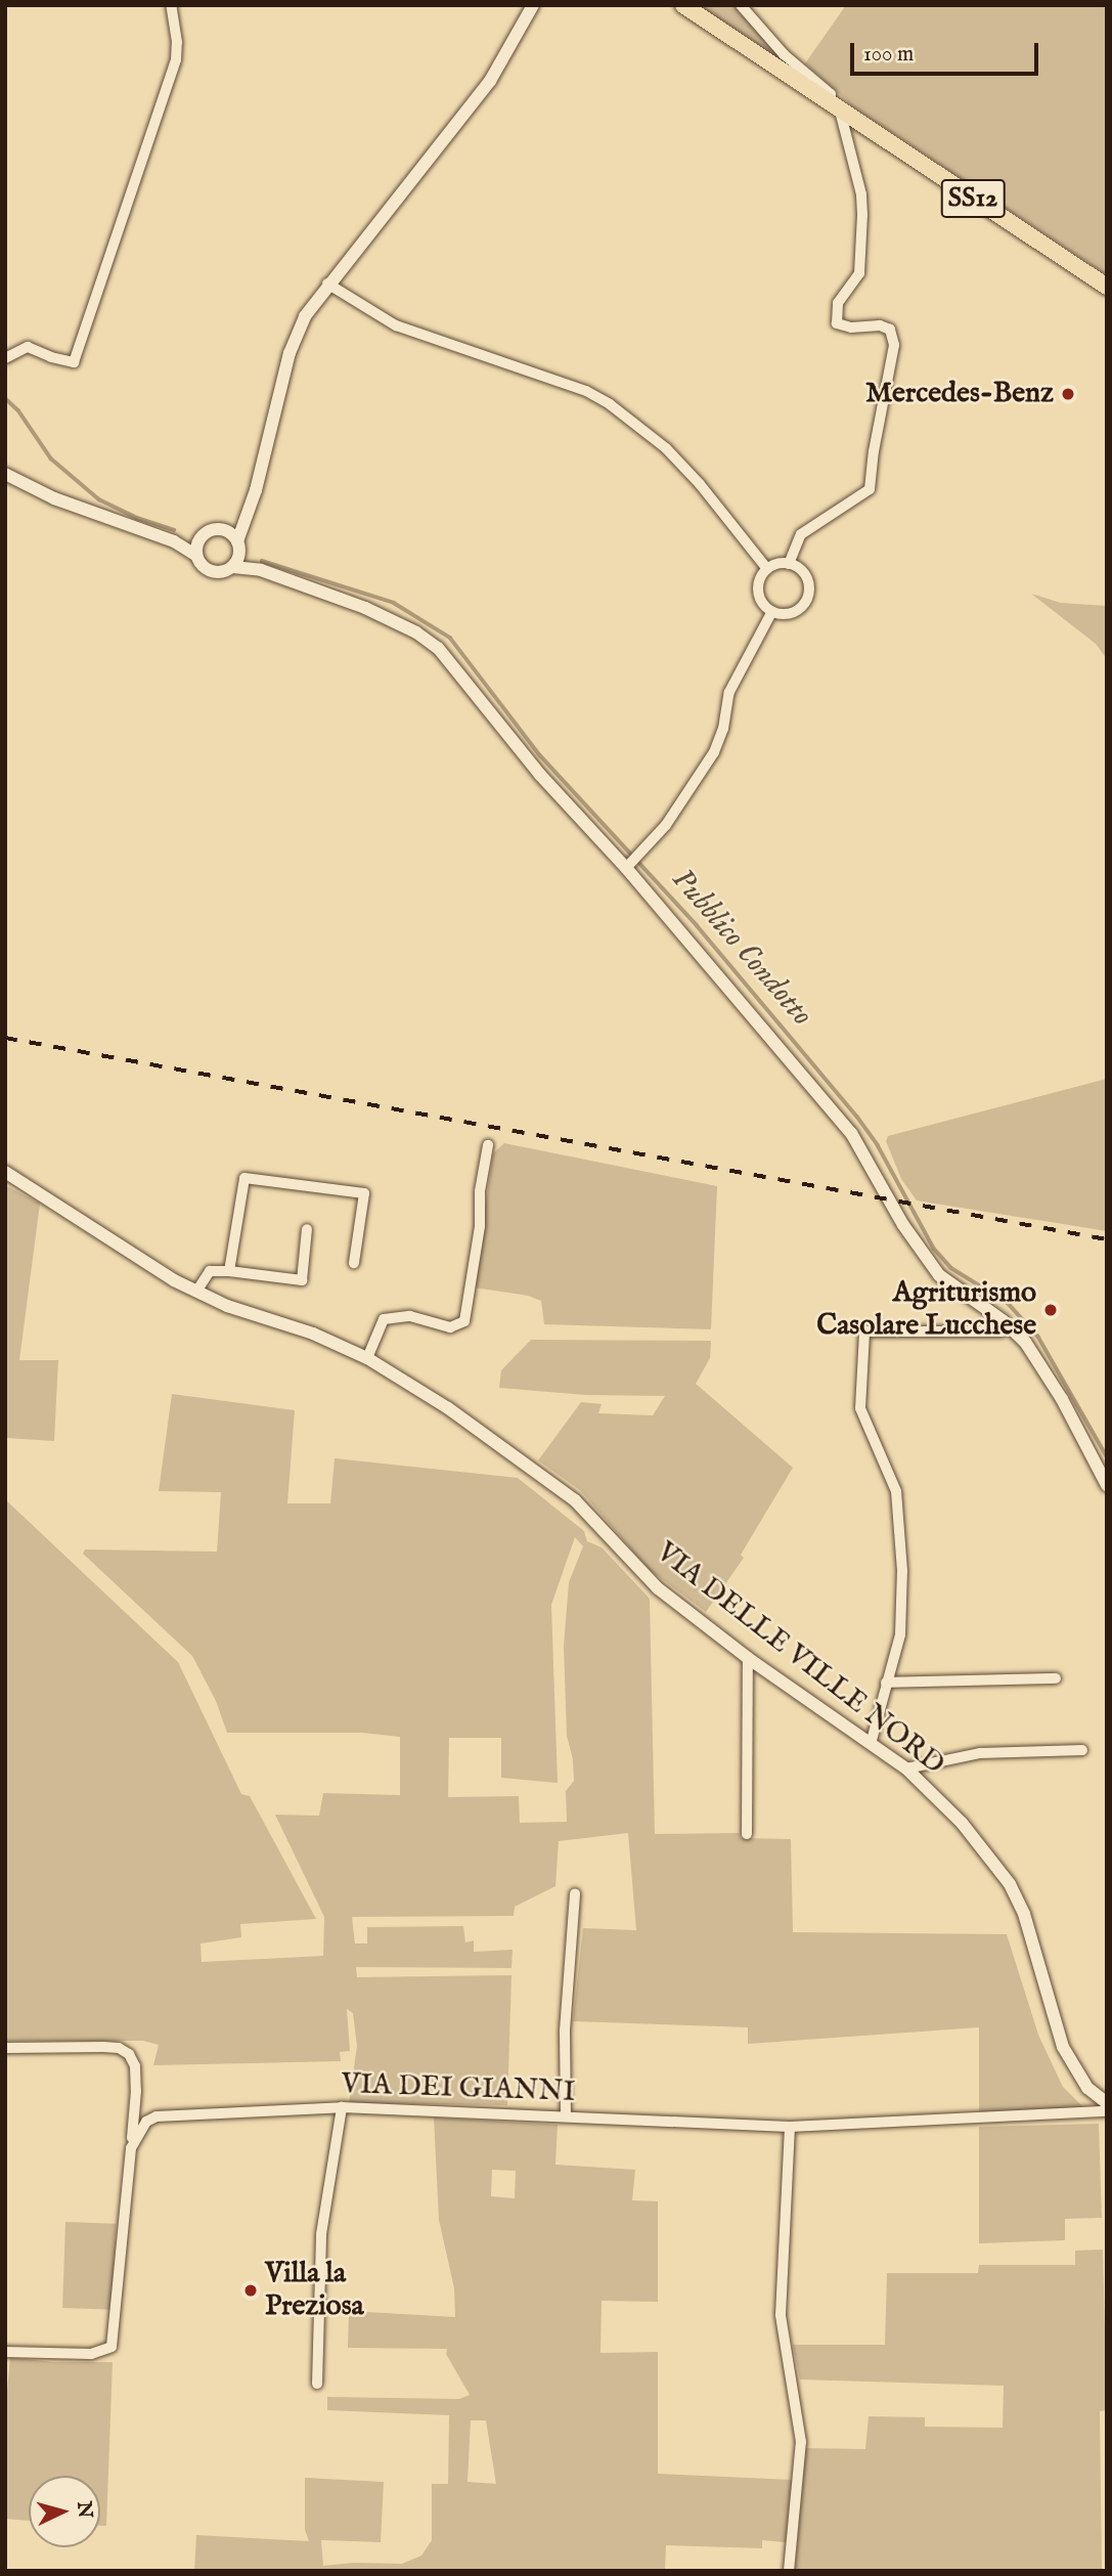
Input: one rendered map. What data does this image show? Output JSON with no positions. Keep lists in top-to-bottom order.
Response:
{
  "streets": {
    "main road": ["SS12"],
    "street": ["VIA DELLE VILLE NORD", "VIA DEI GIANNI"]
  },
  "water": ["Pubblico Condotto"],
  "places": ["Mercedes-Benz", "Agriturismo Casolare Lucchese", "Villa la Preziosa"],
  "scale_bar": "100 m",
  "north": "right"
}
